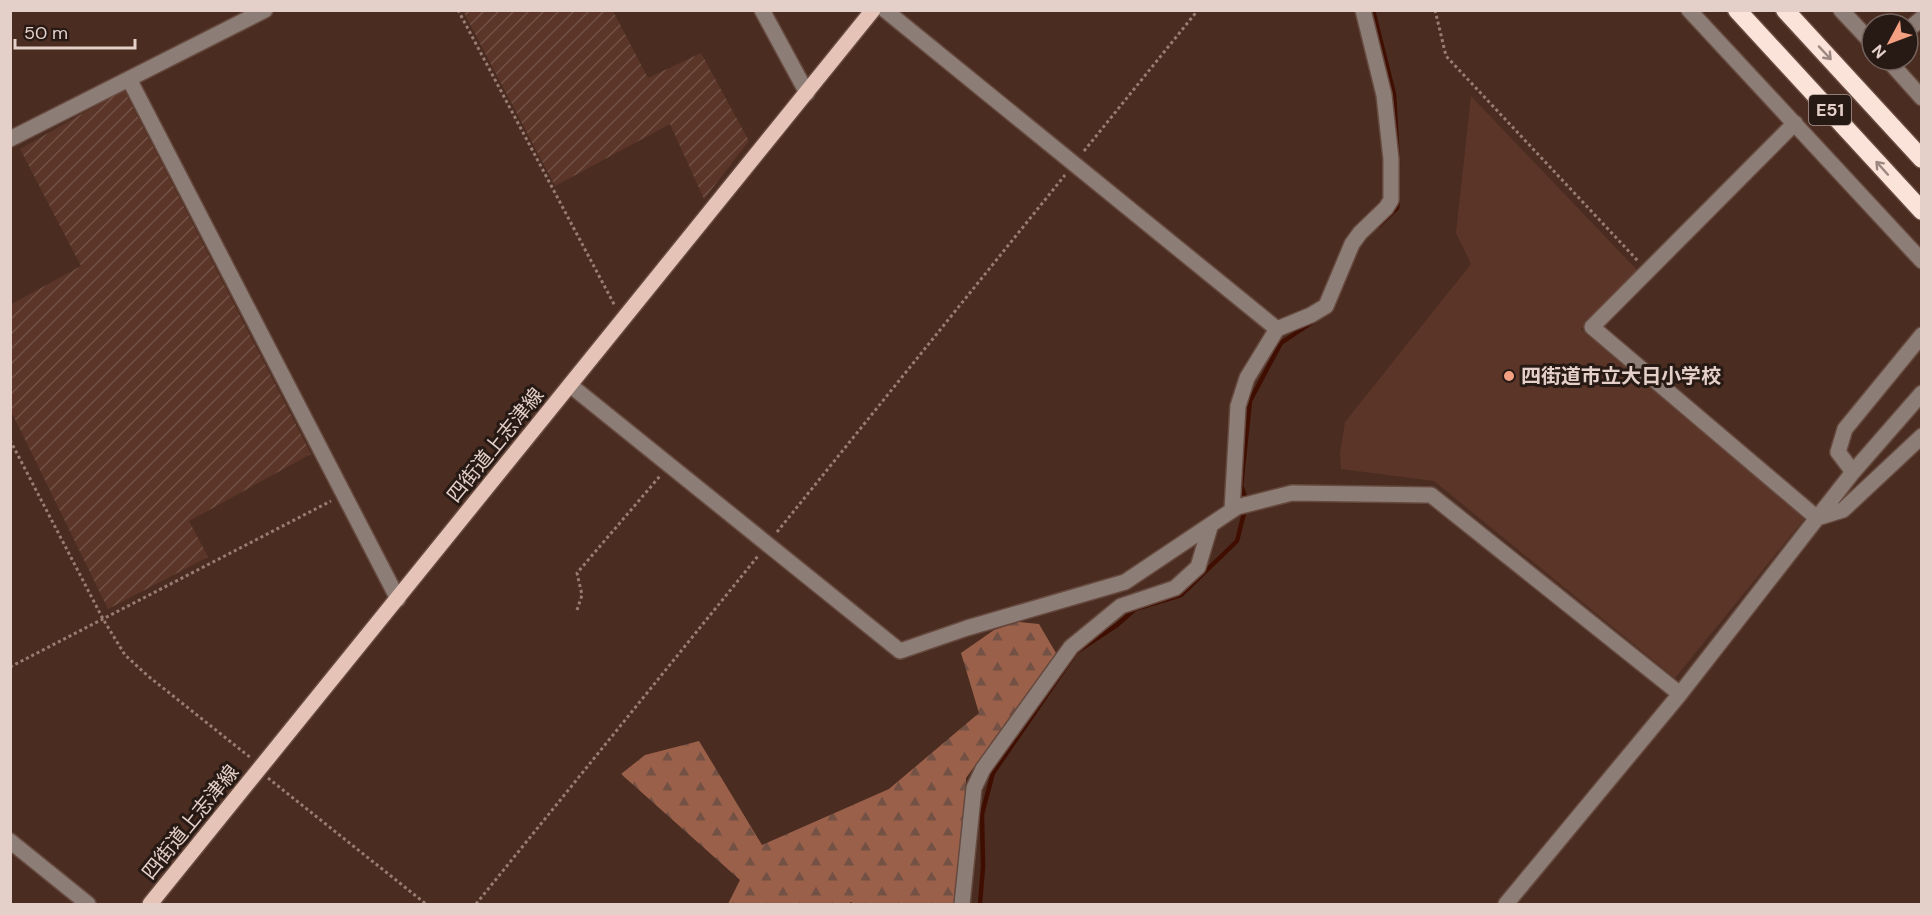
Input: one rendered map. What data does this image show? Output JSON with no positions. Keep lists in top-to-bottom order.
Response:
{
  "streets": {
    "highway": ["E51"],
    "main road": ["四街道上志津線"]
  },
  "places": ["四街道市立大日小学校"],
  "scale_bar": "50 m",
  "north": "bottom left"
}
